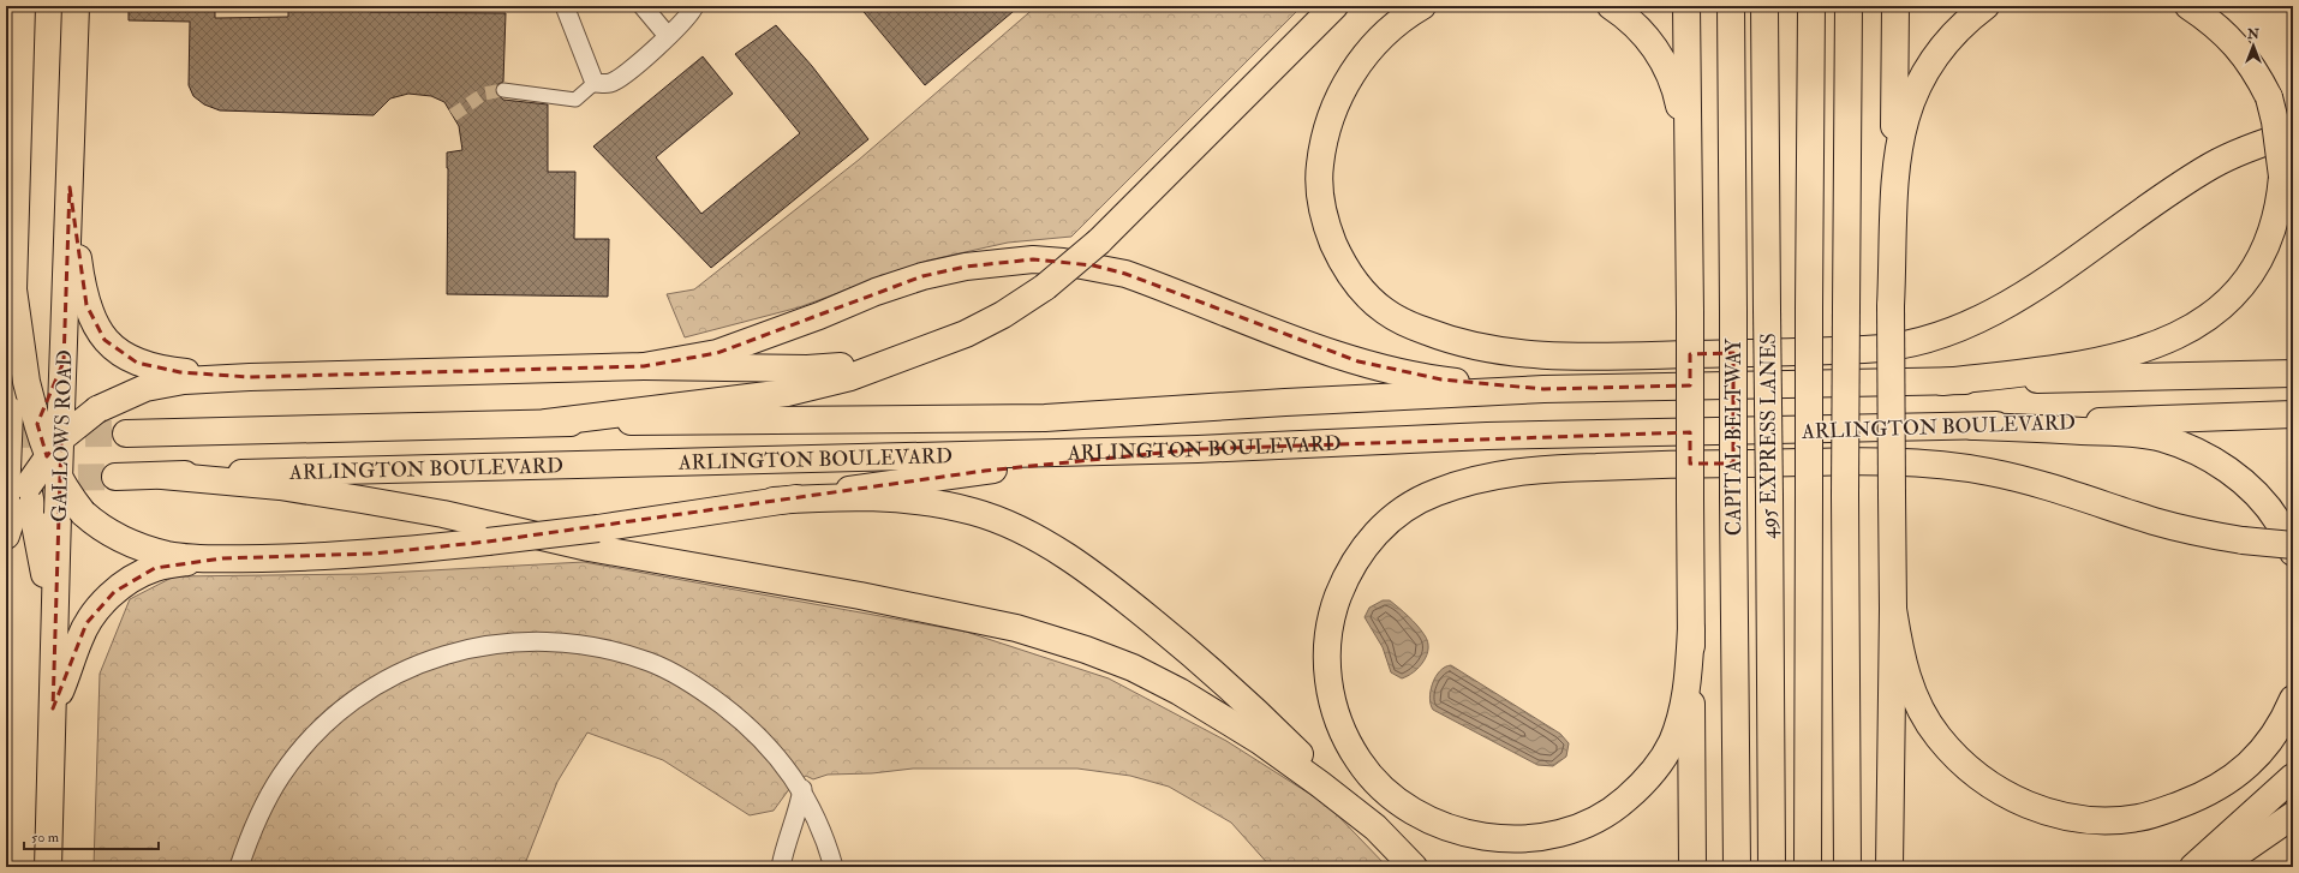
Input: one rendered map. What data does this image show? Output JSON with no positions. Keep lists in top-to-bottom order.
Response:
{
  "streets": {
    "main road": [
      "ARLINGTON BOULEVARD",
      "GALLOWS ROAD",
      "495 EXPRESS LANES",
      "CAPITAL BELTWAY"
    ]
  },
  "crossings": [
    ["ARLINGTON BOULEVARD", "495 EXPRESS LANES"]
  ],
  "scale_bar": "50 m",
  "north": "top"
}
